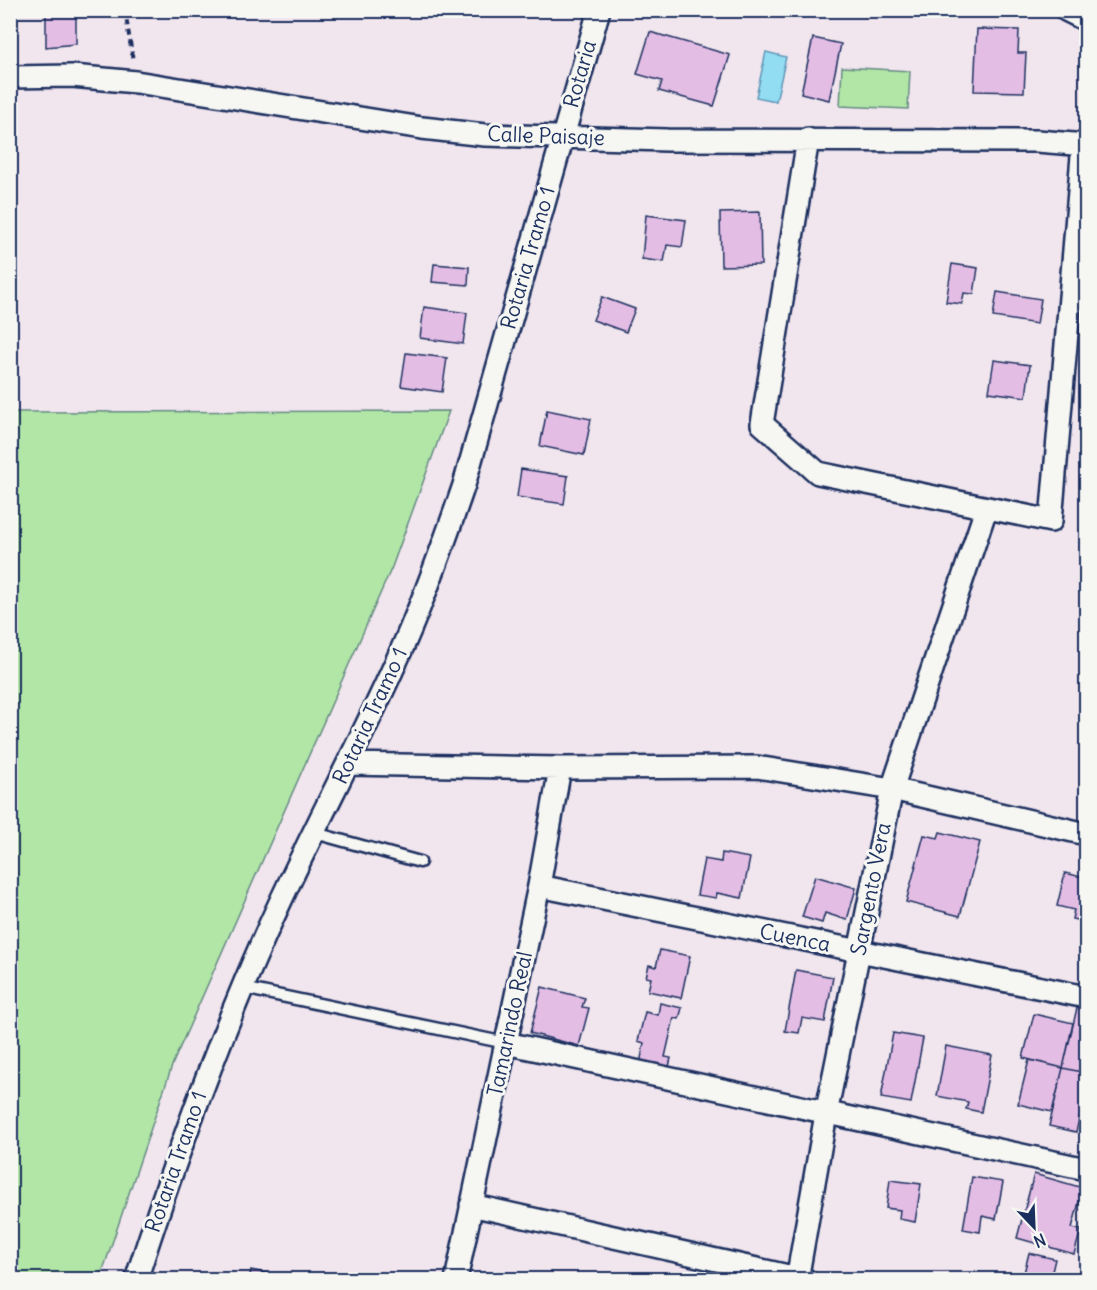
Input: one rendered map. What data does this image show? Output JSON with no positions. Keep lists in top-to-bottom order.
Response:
{
  "streets": {
    "street": [
      "Rotaria",
      "Calle Paisaje",
      "Rotaria Tramo 1",
      "Sargento Vera",
      "Cuenca",
      "Tamarindo Real"
    ]
  },
  "crossings": [
    ["Rotaria", "Calle Paisaje"],
    ["Rotaria", "Rotaria Tramo 1"],
    ["Calle Paisaje", "Rotaria Tramo 1"],
    ["Sargento Vera", "Cuenca"],
    ["Cuenca", "Tamarindo Real"]
  ],
  "north": "bottom right"
}
